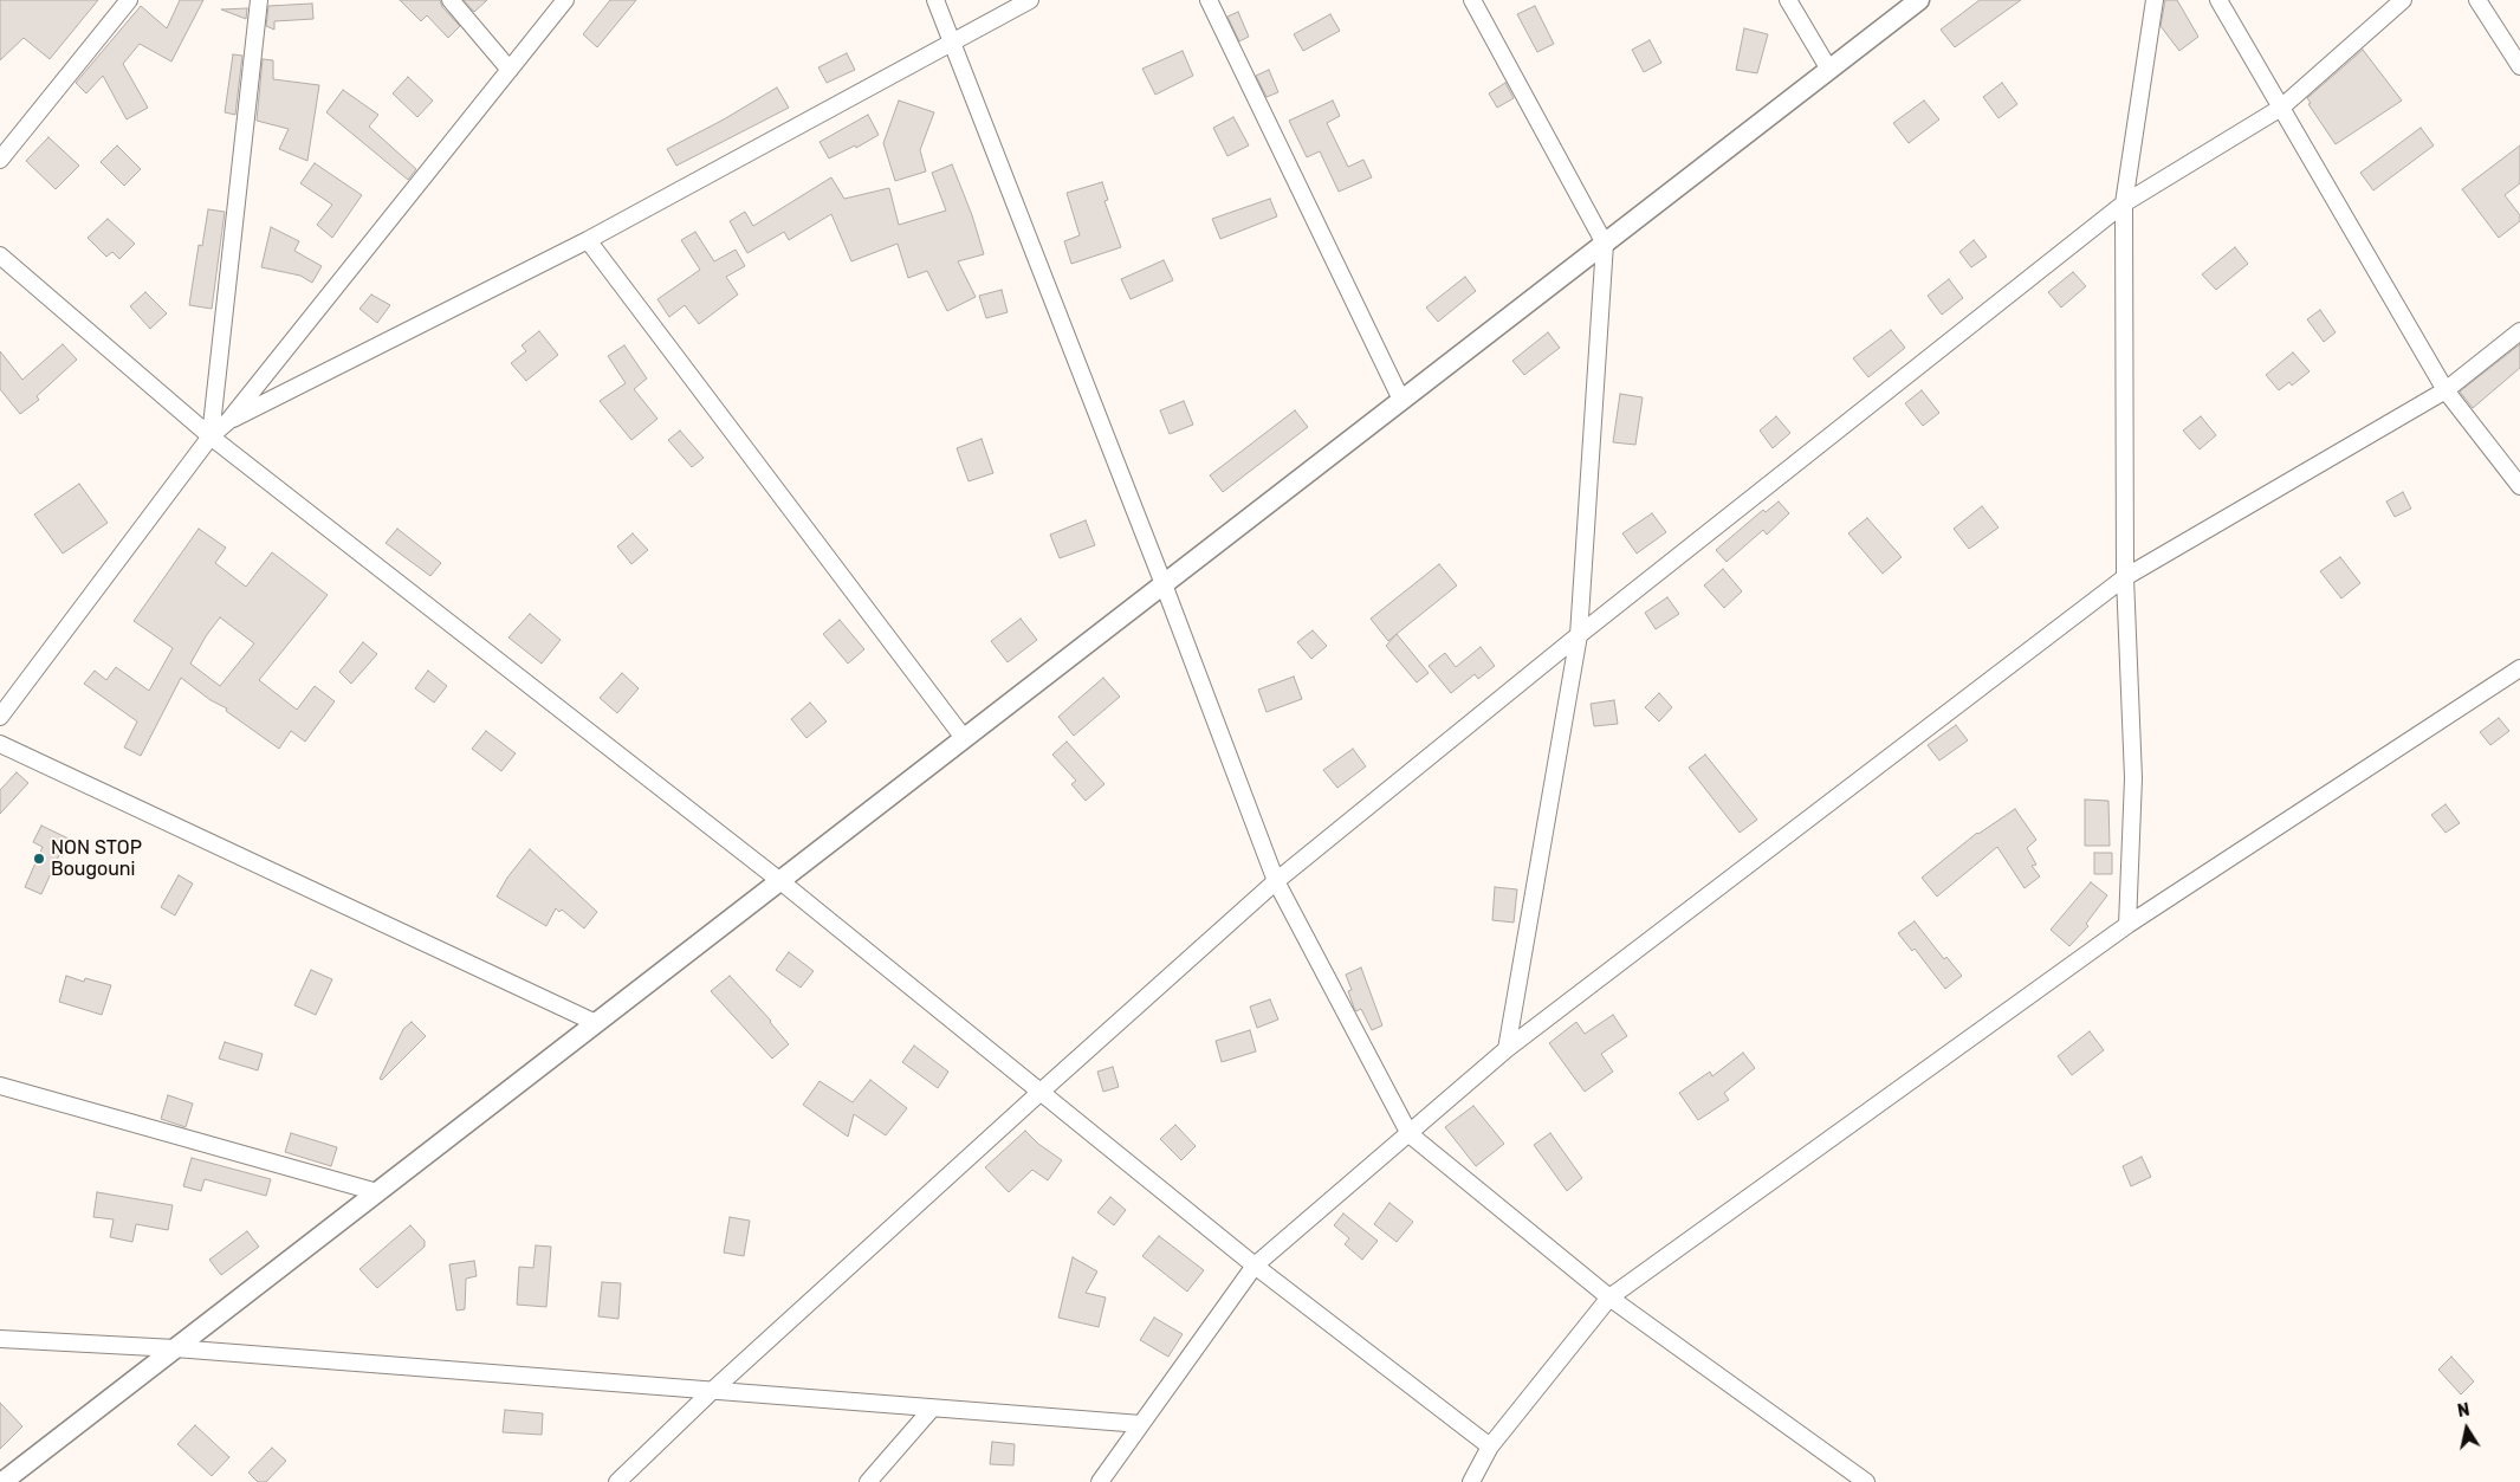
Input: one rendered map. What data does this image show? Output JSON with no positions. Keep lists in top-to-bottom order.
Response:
{
  "places": ["NON STOP Bougouni"],
  "north": "top"
}
